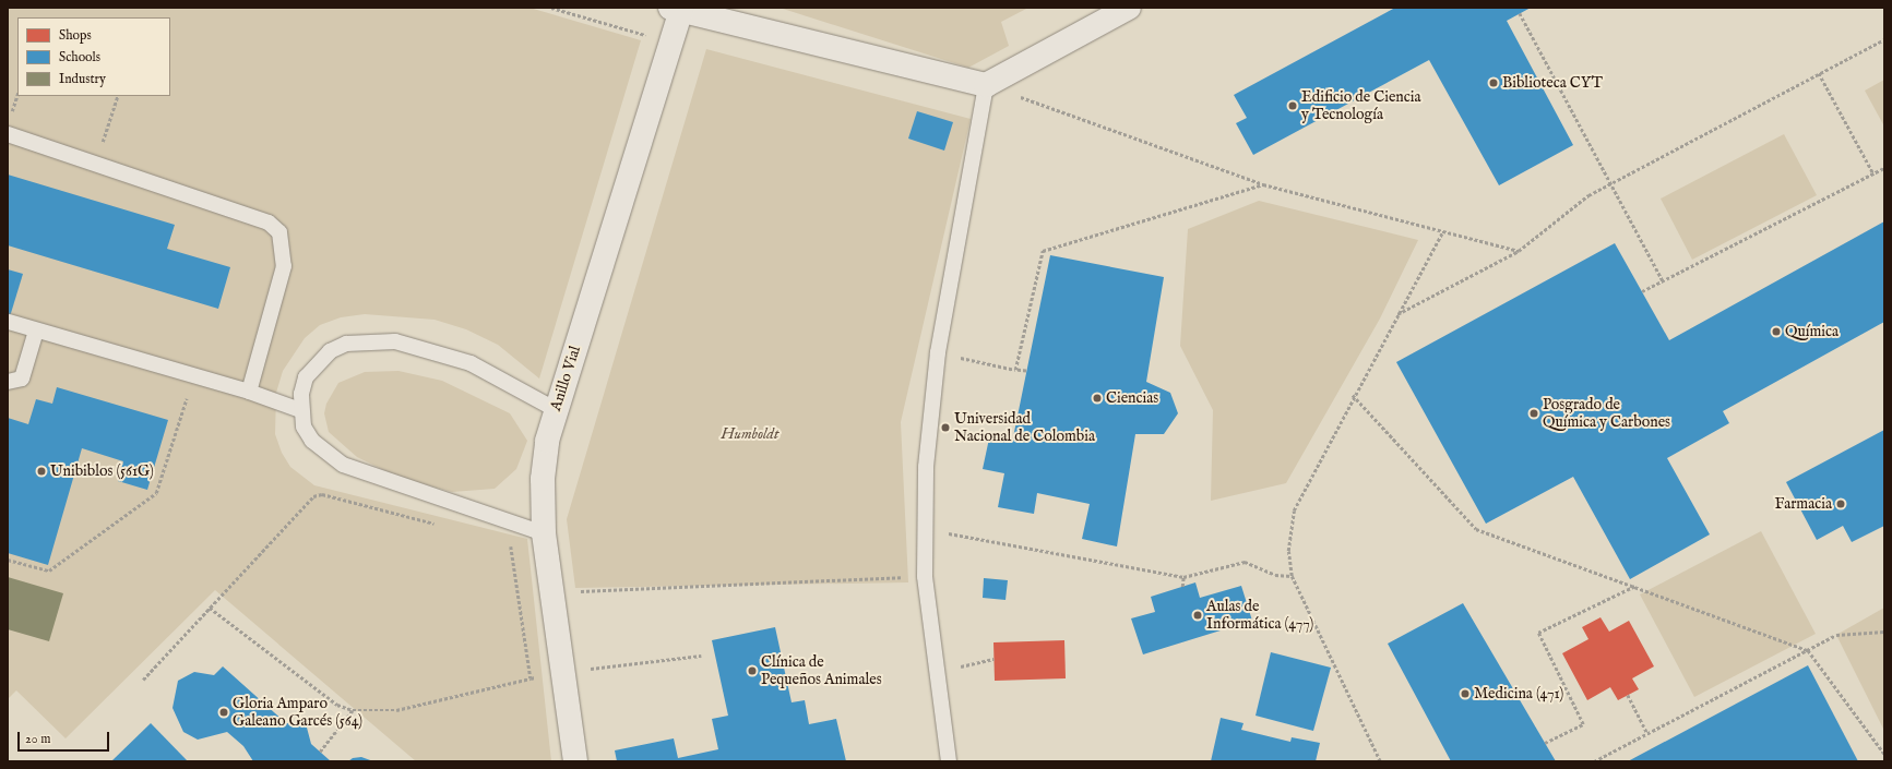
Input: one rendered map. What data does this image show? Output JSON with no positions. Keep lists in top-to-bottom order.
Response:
{
  "streets": {
    "street": ["Anillo Vial"]
  },
  "parks": ["Humboldt"],
  "places": [
    "Biblioteca CYT",
    "Edificio de Ciencia y Tecnología",
    "Química",
    "Ciencias",
    "Posgrado de Química y Carbones",
    "Universidad Nacional de Colombia",
    "Unibiblos (561G)",
    "Farmacia",
    "Aulas de Informática (477)",
    "Clínica de Pequeños Animales",
    "Medicina (471)",
    "Gloria Amparo Galeano Garcés (564)"
  ],
  "legend": ["Shops", "Schools", "Industry"],
  "scale_bar": "20 m"
}
